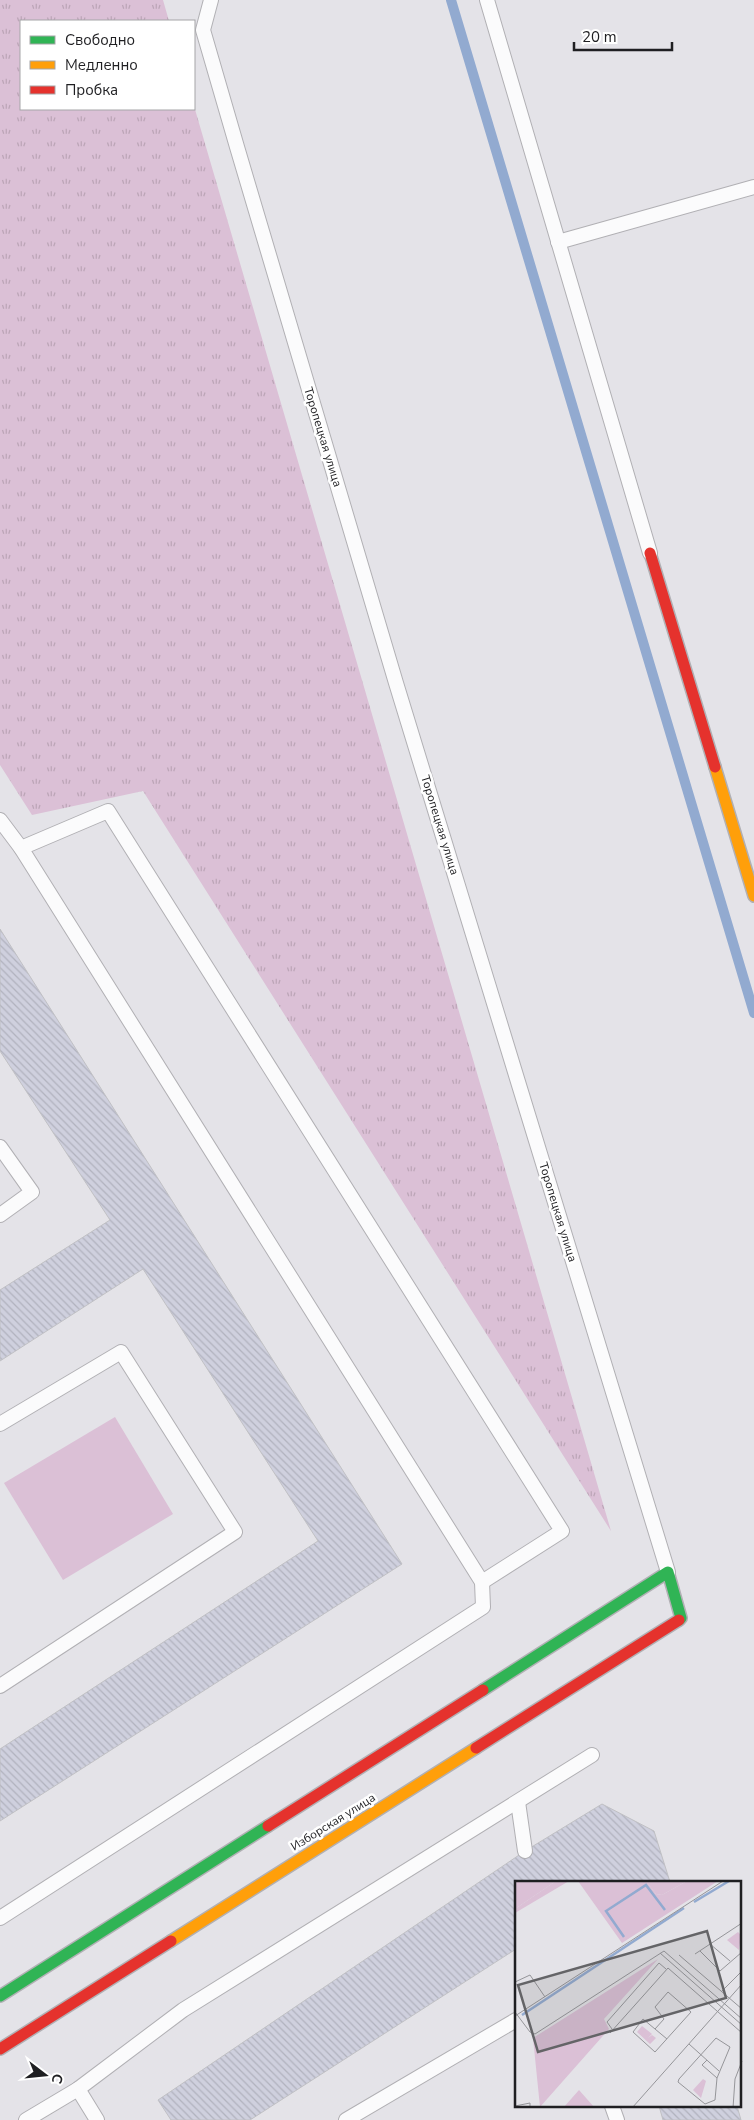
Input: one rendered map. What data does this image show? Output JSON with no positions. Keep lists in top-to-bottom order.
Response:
{
  "streets": {
    "street": ["Торопецкая улица", "Изборская улица"]
  },
  "crossings": [
    ["Торопецкая улица", "Изборская улица"]
  ],
  "legend": ["Свободно", "Медленно", "Пробка"],
  "scale_bar": "20 m",
  "north": "right"
}
